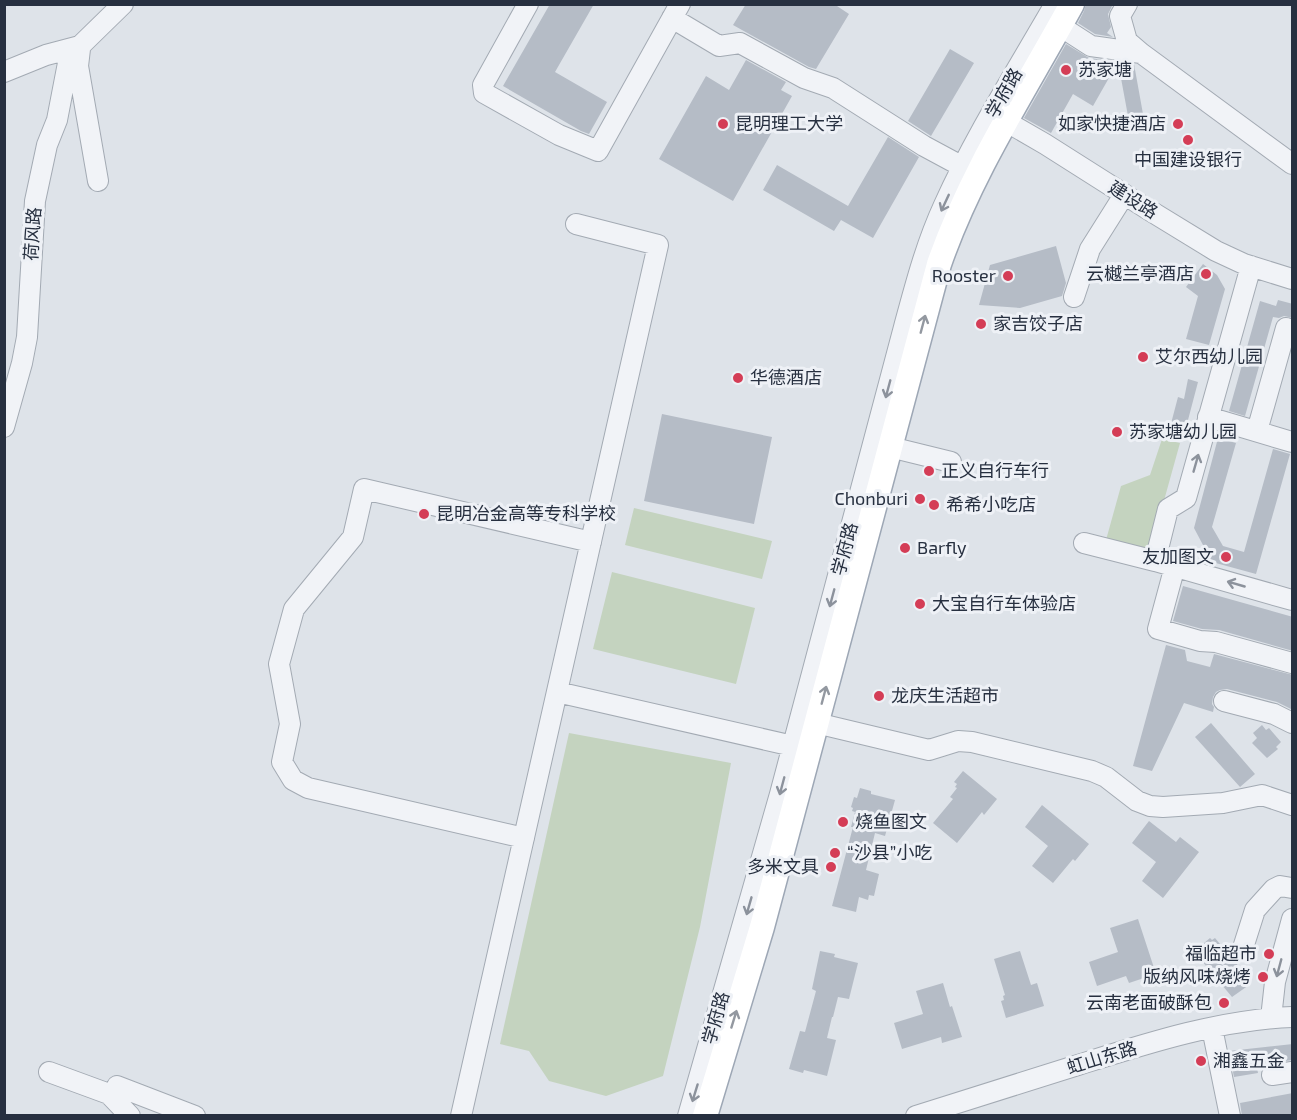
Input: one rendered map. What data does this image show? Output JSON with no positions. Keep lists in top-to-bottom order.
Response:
{
  "streets": {
    "main road": ["学府路"],
    "street": ["建设路", "荷风路", "虹山东路"]
  },
  "crossings": [
    ["学府路", "建设路"]
  ],
  "places": [
    "苏家塘",
    "昆明理工大学",
    "如家快捷酒店",
    "中国建设银行",
    "云樾兰亭酒店",
    "Rooster",
    "家吉饺子店",
    "艾尔西幼儿园",
    "华德酒店",
    "苏家塘幼儿园",
    "正义自行车行",
    "Chonburi",
    "希希小吃店",
    "昆明冶金高等专科学校",
    "Barfly",
    "友加图文",
    "大宝自行车体验店",
    "龙庆生活超市",
    "烧鱼图文",
    "“沙县”小吃",
    "多米文具",
    "福临超市",
    "版纳风味烧烤",
    "云南老面破酥包",
    "湘鑫五金"
  ]
}
